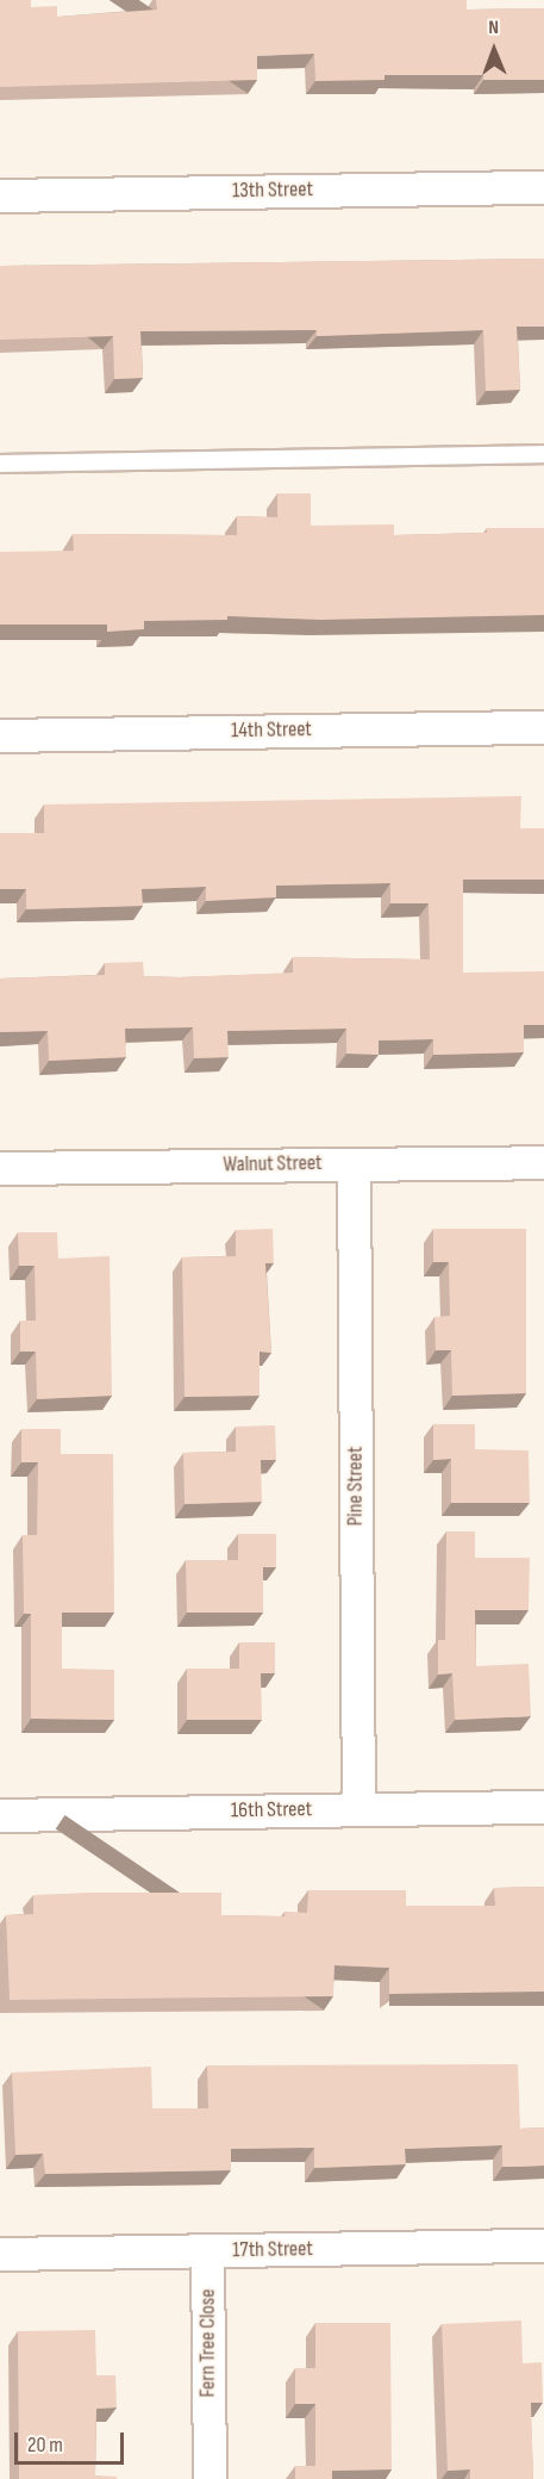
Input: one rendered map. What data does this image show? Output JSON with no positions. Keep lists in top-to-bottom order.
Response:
{
  "streets": {
    "street": [
      "13th Street",
      "14th Street",
      "Walnut Street",
      "Pine Street",
      "16th Street",
      "17th Street",
      "Fern Tree Close"
    ]
  },
  "crossings": [
    ["Walnut Street", "Pine Street"],
    ["Pine Street", "16th Street"],
    ["17th Street", "Fern Tree Close"]
  ],
  "scale_bar": "20 m",
  "north": "top"
}
